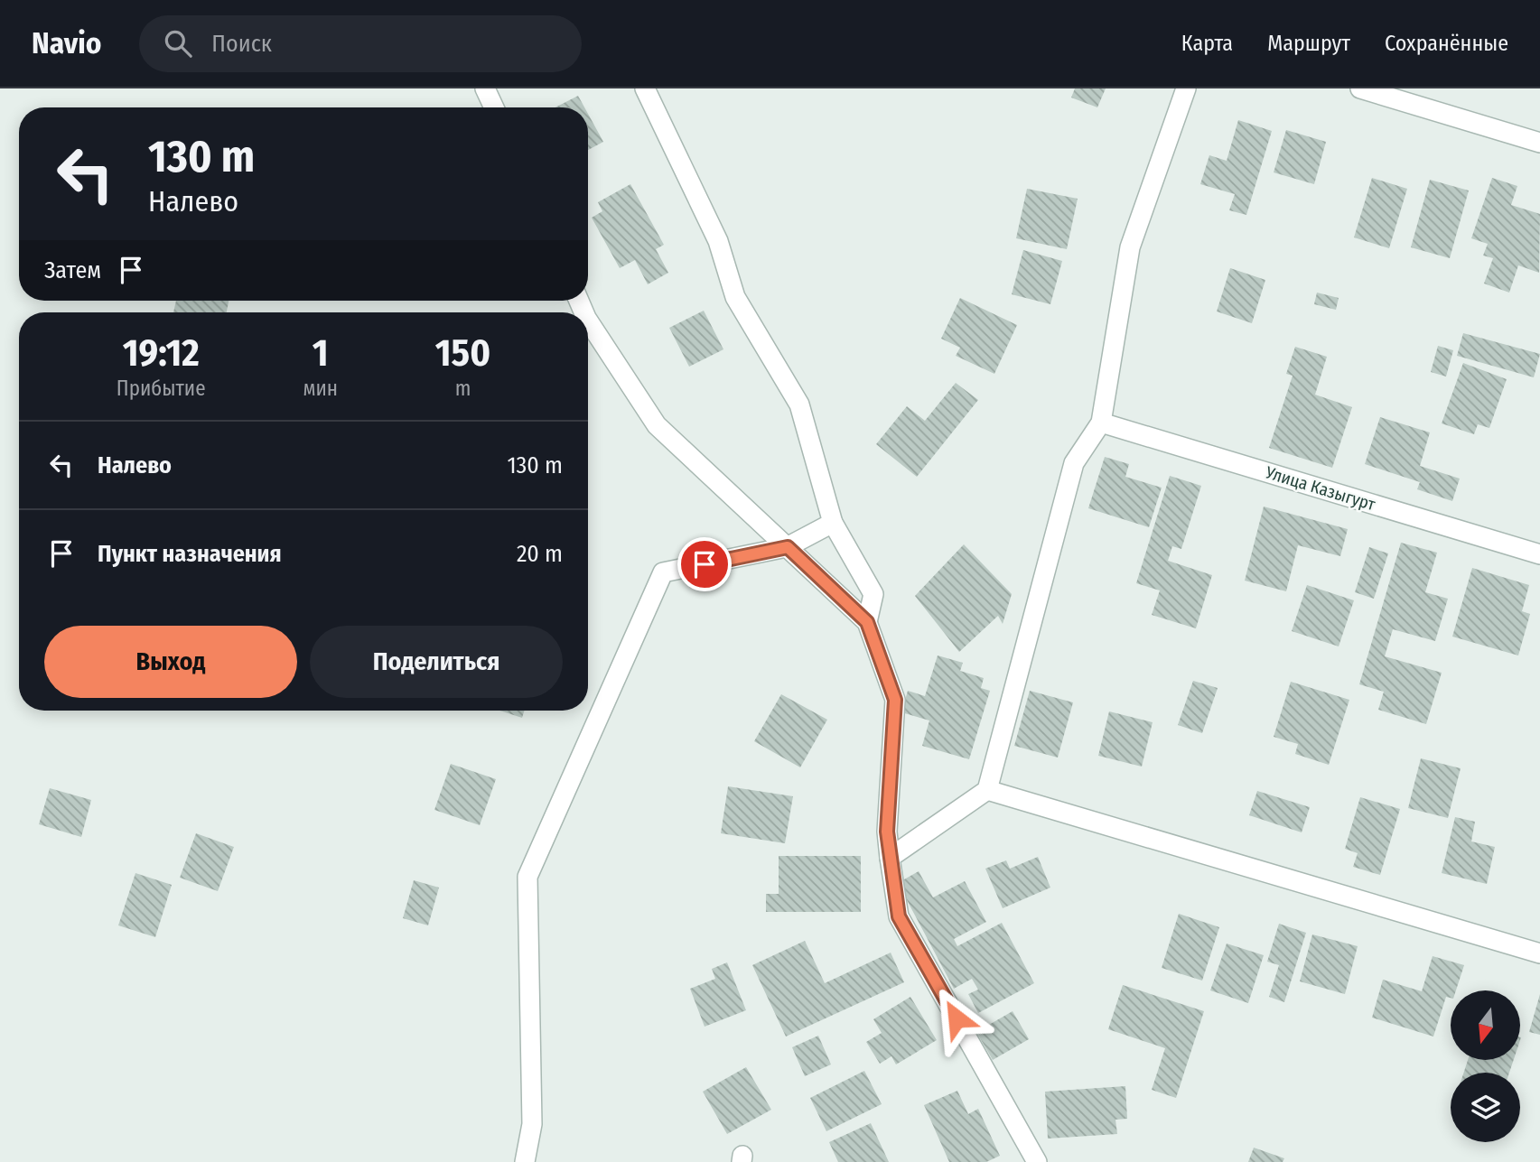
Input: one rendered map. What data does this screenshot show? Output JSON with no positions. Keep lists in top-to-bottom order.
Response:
{
  "streets": {
    "street": ["Улица Казыгурт"]
  },
  "north": "bottom",
  "page": {
    "header": "Navio",
    "search": "Поиск",
    "nav": ["Карта", "Маршрут", "Сохранённые"],
    "turn": ["130 m", "Налево"],
    "then": "Затем",
    "eta": [
      "19:12",
      "Прибытие",
      "1",
      "мин",
      "150",
      "m"
    ],
    "list": [
      {
        "name": "Налево",
        "value": "130 m"
      },
      {
        "name": "Пункт назначения",
        "value": "20 m"
      }
    ],
    "buttons": ["Выход", "Поделиться"]
  }
}
